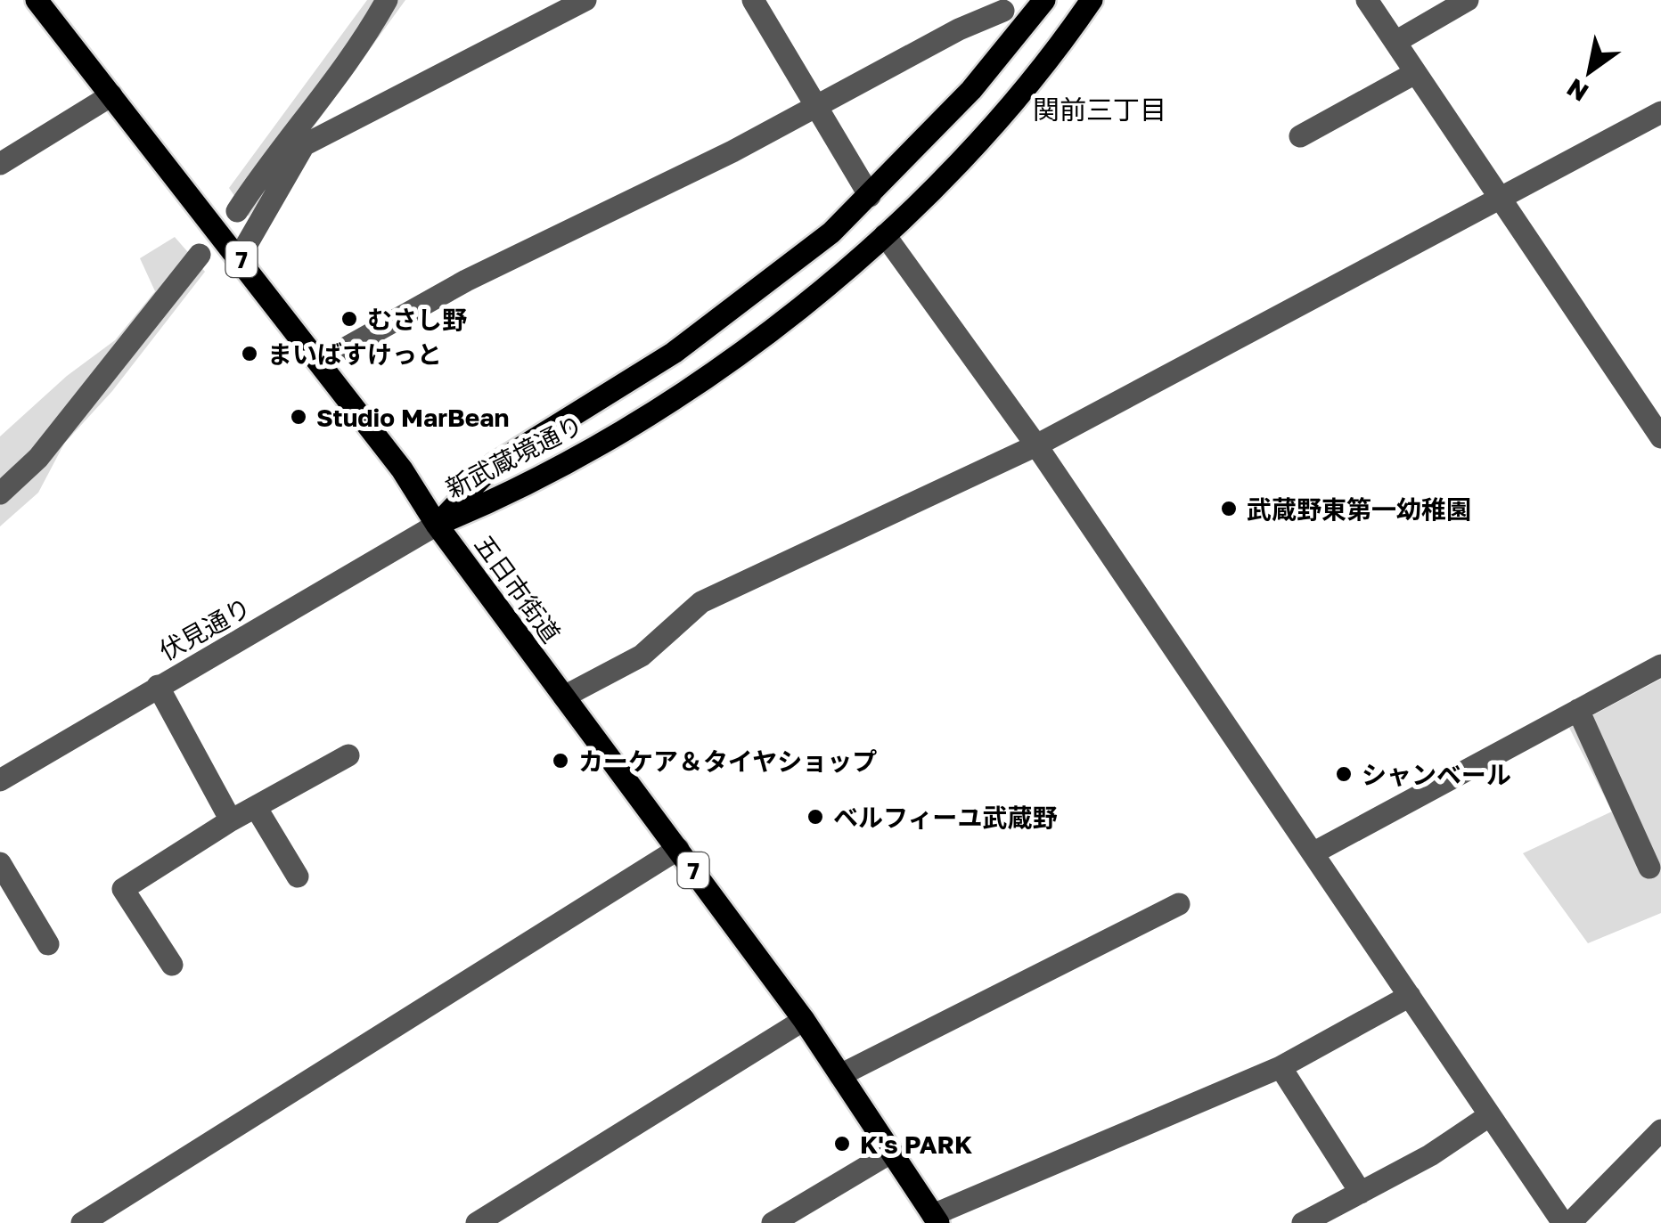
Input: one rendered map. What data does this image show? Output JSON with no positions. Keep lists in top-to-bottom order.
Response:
{
  "streets": {
    "main road": ["7", "新武蔵境通り", "五日市街道"],
    "street": ["伏見通り"]
  },
  "crossings": [
    ["新武蔵境通り", "五日市街道"],
    ["新武蔵境通り", "伏見通り"],
    ["五日市街道", "伏見通り"]
  ],
  "districts": ["関前三丁目"],
  "places": [
    "むさし野",
    "まいばすけっと",
    "Studio MarBean",
    "武蔵野東第一幼稚園",
    "カーケア＆タイヤショップ",
    "シャンベール",
    "ベルフィーユ武蔵野",
    "K's PARK"
  ],
  "north": "bottom left"
}
